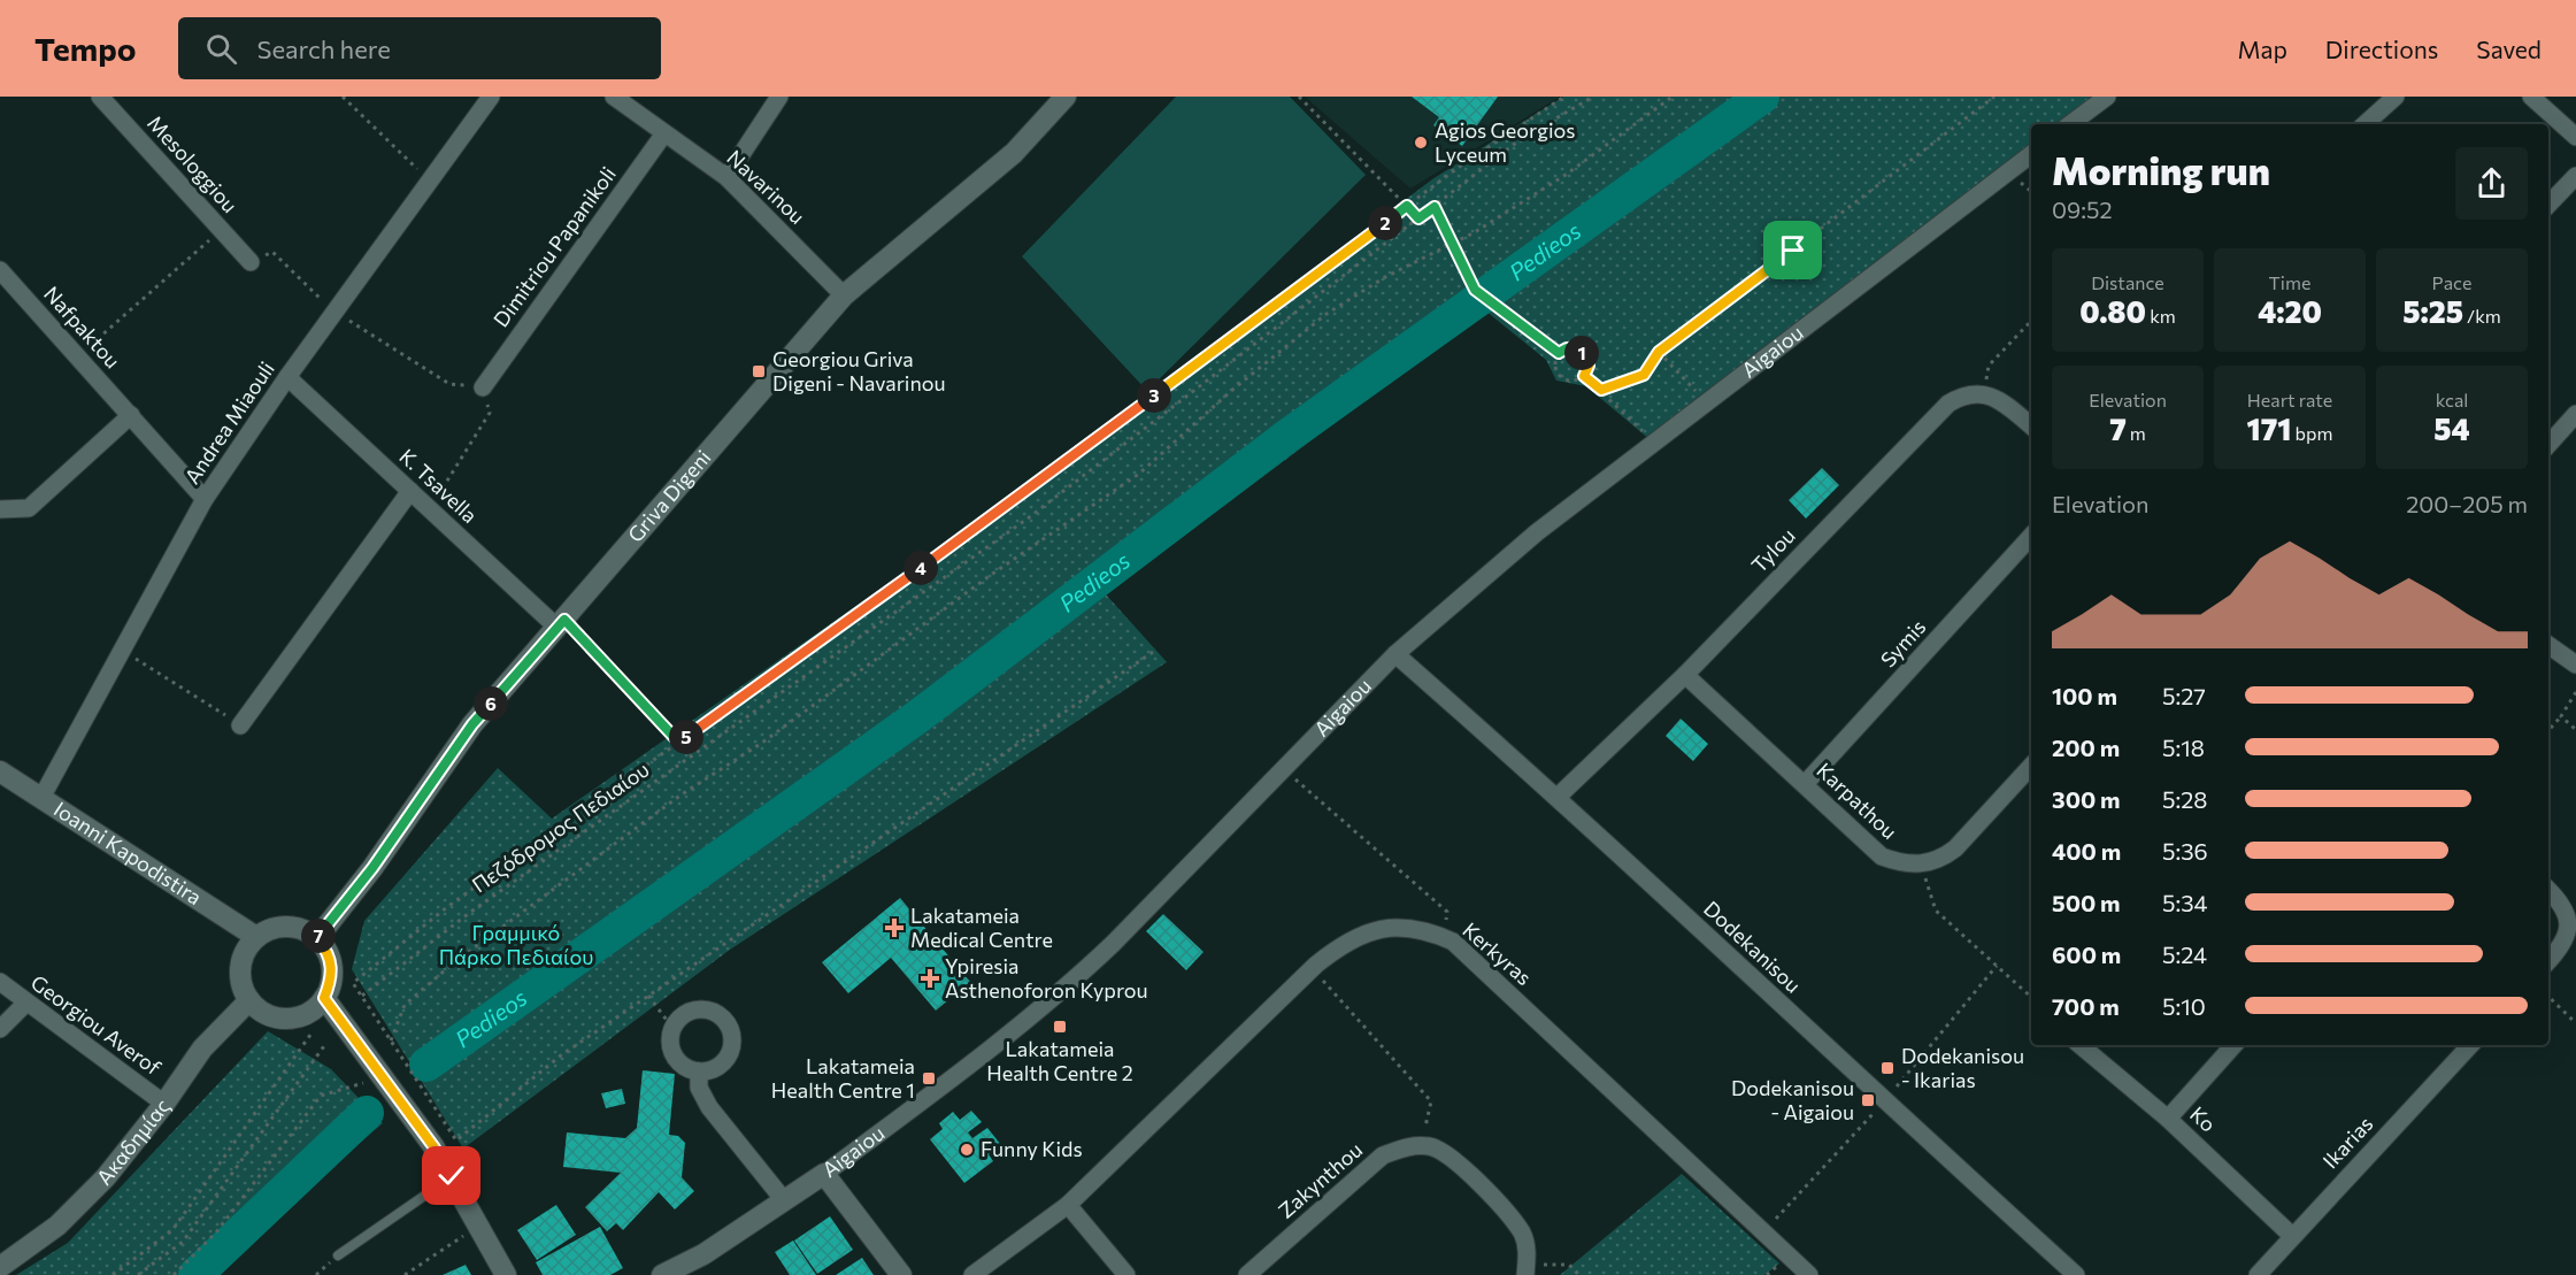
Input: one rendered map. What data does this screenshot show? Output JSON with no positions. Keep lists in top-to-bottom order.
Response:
{
  "streets": {
    "street": [
      "Mesologgiou",
      "Navarinou",
      "Dimitriou Papanikoli",
      "Nafpaktou",
      "Aigaiou",
      "Andrea Miaouli",
      "K. Tsavella",
      "Griva Digeni",
      "Tylou",
      "Symis",
      "Karpathou",
      "Ioanni Kapodistira",
      "Dodekanisou",
      "Kerkyras",
      "Georgiou Averof",
      "Ko",
      "Ακαδημίας",
      "Ikarias",
      "Zakynthou"
    ],
    "path": ["Πεζόδρομος Πεδιαίου"]
  },
  "crossings": [
    ["Navarinou", "Dimitriou Papanikoli"],
    ["Navarinou", "Griva Digeni"],
    ["Nafpaktou", "Andrea Miaouli"],
    ["Aigaiou", "Dodekanisou"],
    ["Andrea Miaouli", "K. Tsavella"],
    ["Andrea Miaouli", "Ioanni Kapodistira"],
    ["K. Tsavella", "Griva Digeni"],
    ["Griva Digeni", "Ioanni Kapodistira"],
    ["Griva Digeni", "Ακαδημίας"],
    ["Tylou", "Karpathou"],
    ["Tylou", "Dodekanisou"],
    ["Symis", "Karpathou"],
    ["Ioanni Kapodistira", "Ακαδημίας"],
    ["Georgiou Averof", "Ακαδημίας"],
    ["Ko", "Ikarias"]
  ],
  "water": ["Pedieos"],
  "parks": ["Γραμμικό Πάρκο Πεδιαίου"],
  "places": {
    "other": ["Agios Georgios Lyceum", "Funny Kids"],
    "transit": [
      "Georgiou Griva Digeni - Navarinou",
      "Lakatameia Health Centre 2",
      "Dodekanisou - Ikarias",
      "Lakatameia Health Centre 1",
      "Dodekanisou - Aigaiou"
    ],
    "health": ["Lakatameia Medical Centre", "Ypiresia Asthenoforon Kyprou"]
  },
  "page": {
    "header": "Tempo",
    "search": "Search here",
    "nav": ["Map", "Directions", "Saved"],
    "heading": ["Morning run", "09:52"],
    "pins": [
      "2",
      "1",
      "3",
      "4",
      "6",
      "5",
      "7"
    ],
    "stats": [
      ["Distance", "0.80 km"],
      ["Time", "4:20"],
      ["Pace", "5:25 /km"],
      ["Elevation", "7 m"],
      ["Heart rate", "171 bpm"],
      ["kcal", "54"]
    ],
    "chart": ["Elevation", "200–205 m"],
    "list": [
      {
        "name": "100 m",
        "note": "5:27"
      },
      {
        "name": "200 m",
        "note": "5:18"
      },
      {
        "name": "300 m",
        "note": "5:28"
      },
      {
        "name": "400 m",
        "note": "5:36"
      },
      {
        "name": "500 m",
        "note": "5:34"
      },
      {
        "name": "600 m",
        "note": "5:24"
      },
      {
        "name": "700 m",
        "note": "5:10"
      }
    ]
  }
}
